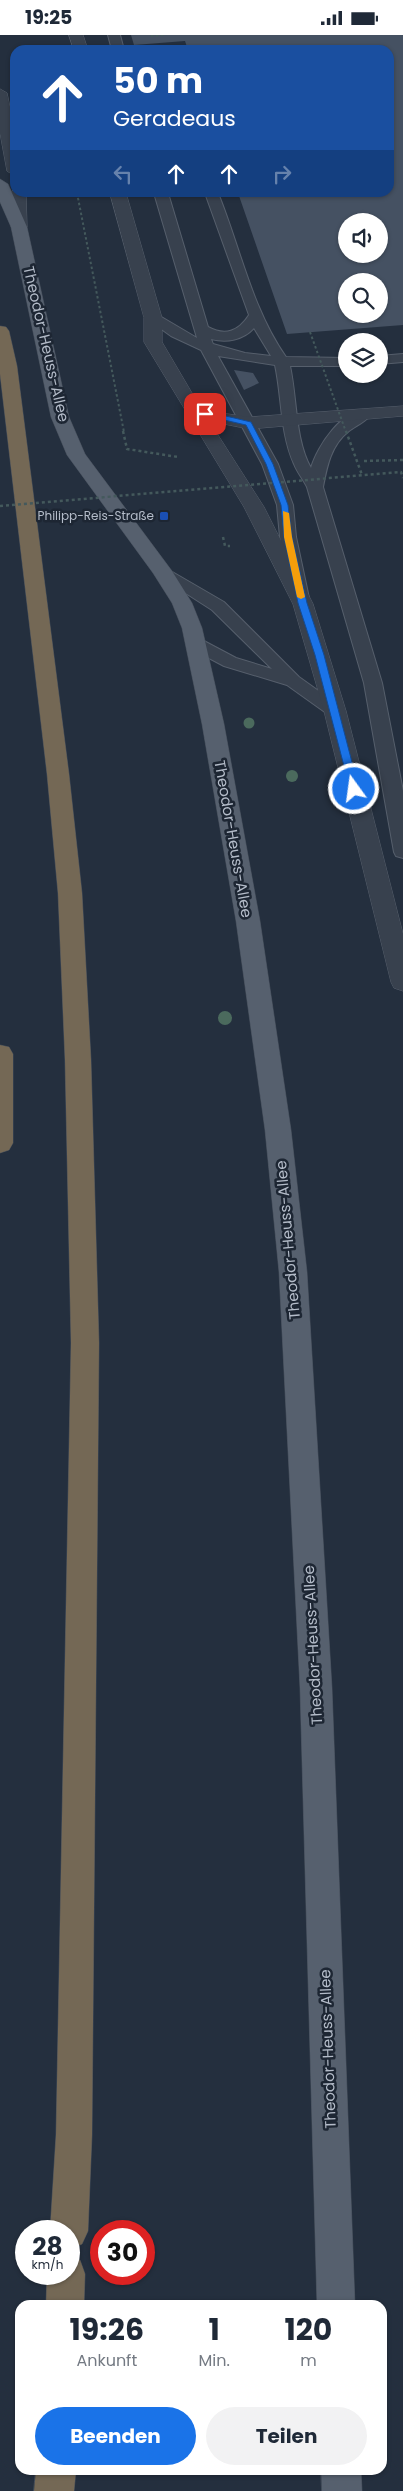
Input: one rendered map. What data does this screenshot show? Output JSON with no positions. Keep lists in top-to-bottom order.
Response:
{
  "streets": {
    "main road": ["Theodor-Heuss-Allee"]
  },
  "places": {
    "transit": ["Philipp-Reis-Straße"]
  },
  "page": {
    "status": "19:25",
    "turn": ["50 m", "Geradeaus"],
    "speed": "28 km/h",
    "limit": "30",
    "eta": [
      "19:26",
      "Ankunft",
      "1",
      "Min.",
      "120",
      "m"
    ],
    "buttons": ["Beenden", "Teilen"]
  }
}
